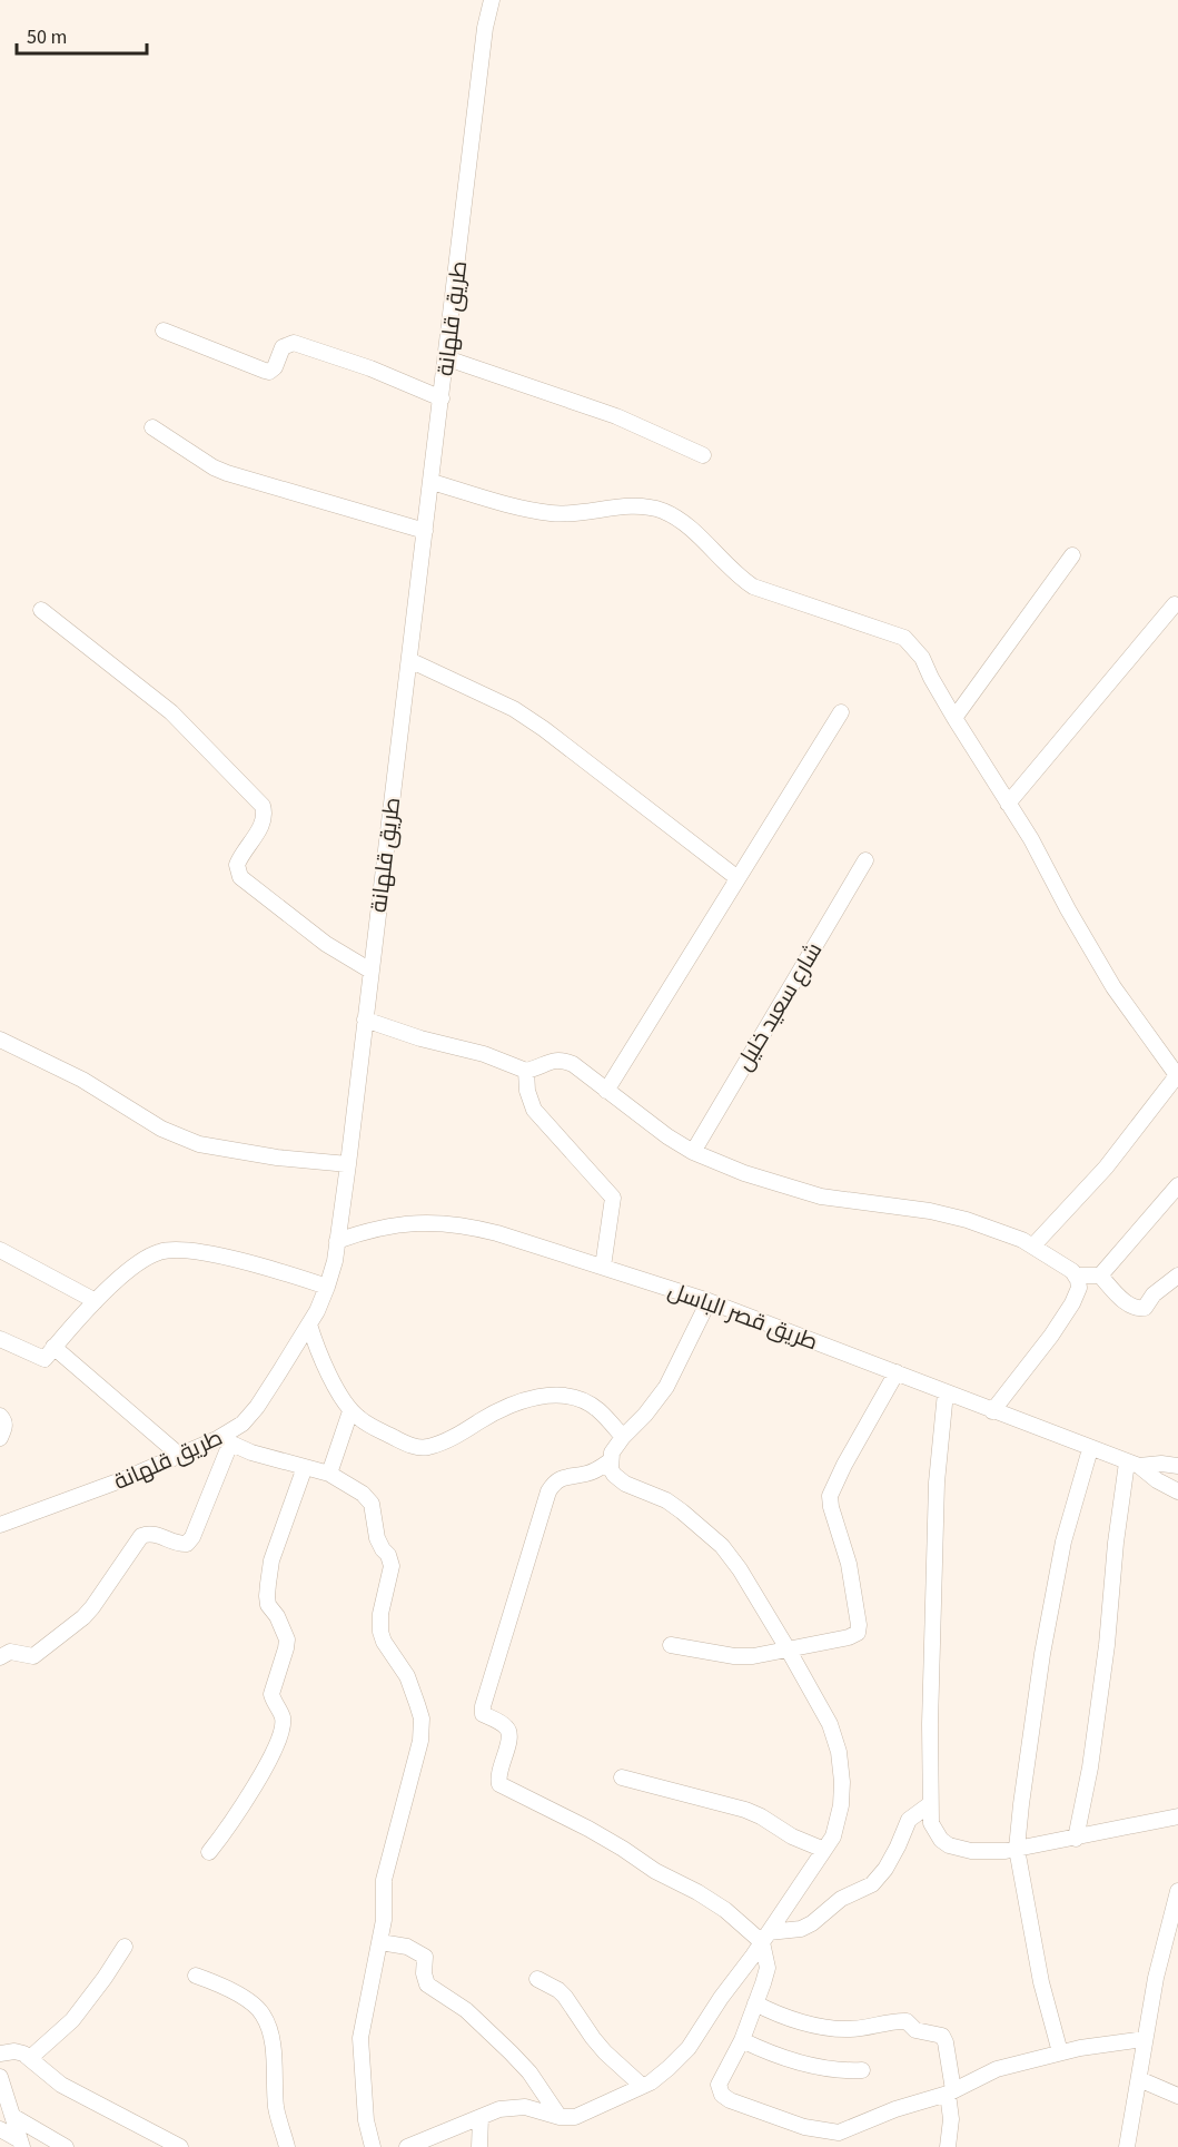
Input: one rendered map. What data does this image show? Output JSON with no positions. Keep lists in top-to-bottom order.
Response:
{
  "streets": {
    "street": ["طريق قلهانة", "شارع سعيد خليل", "طريق قصر الباسل"]
  },
  "crossings": [
    ["طريق قلهانة", "طريق قصر الباسل"]
  ],
  "scale_bar": "50 m"
}
